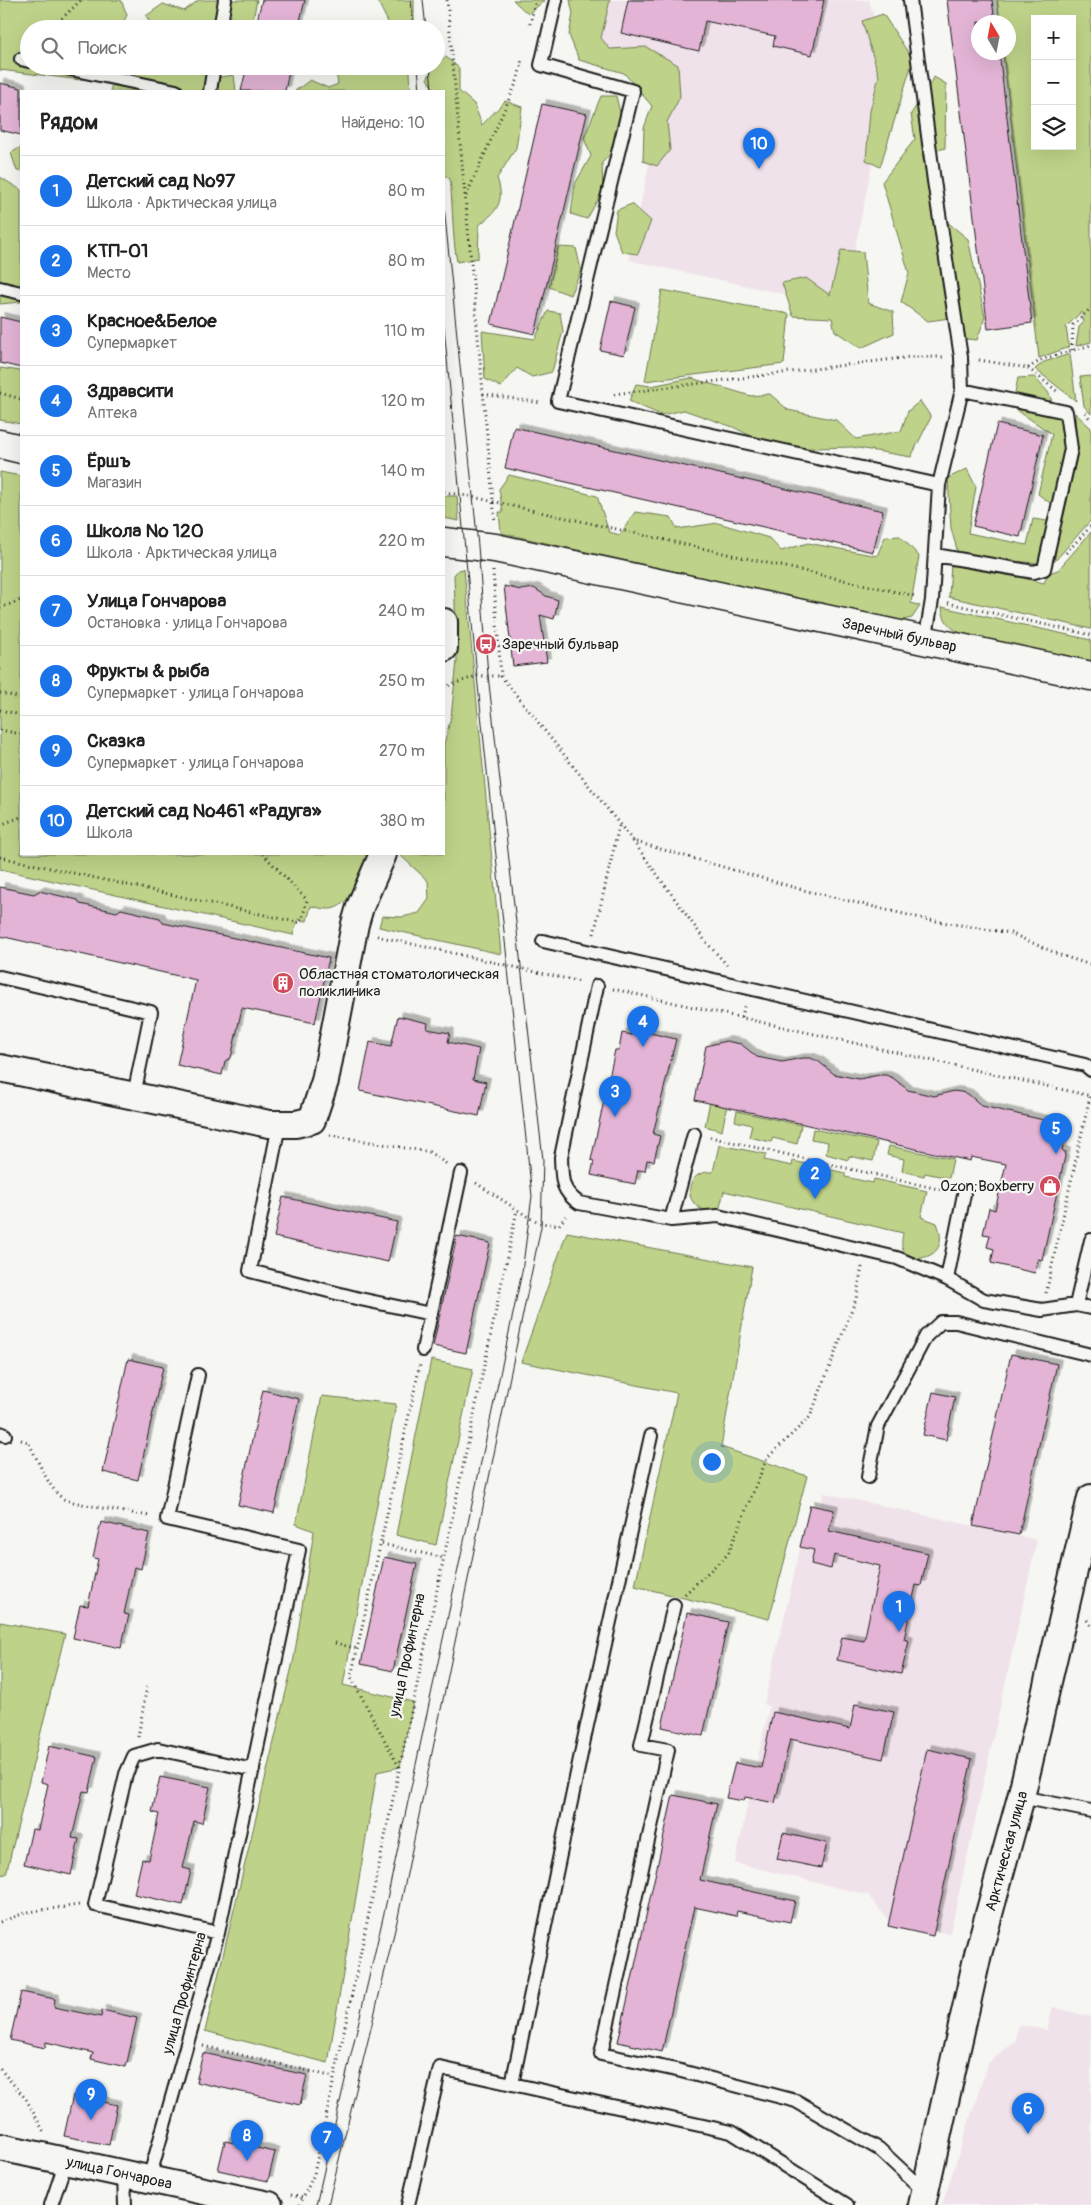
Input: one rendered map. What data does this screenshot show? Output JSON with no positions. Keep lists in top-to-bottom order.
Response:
{
  "streets": {
    "street": ["Заречный бульвар", "Арктическая улица", "улица Гончарова"],
    "lane": ["улица Профинтерна"]
  },
  "crossings": [
    ["улица Профинтерна", "улица Гончарова"]
  ],
  "places": {
    "bus stop": ["Заречный бульвар"],
    "building": ["Областная стоматологическая поликлиника"],
    "shop": ["Ozon;Boxberry"]
  },
  "north": "top",
  "page": {
    "map_buttons": ["+", "−"],
    "search": "Поиск",
    "heading": ["Рядом", "Найдено: 10"],
    "pins": [
      "10",
      "4",
      "3",
      "5",
      "2",
      "1",
      "9",
      "6",
      "8",
      "7"
    ],
    "list": [
      {
        "mark": "1",
        "name": "Детский сад №97",
        "note": "Школа · Арктическая улица",
        "value": "80 m"
      },
      {
        "mark": "2",
        "name": "КТП-01",
        "note": "Место",
        "value": "80 m"
      },
      {
        "mark": "3",
        "name": "Красное&Белое",
        "note": "Супермаркет",
        "value": "110 m"
      },
      {
        "mark": "4",
        "name": "Здравсити",
        "note": "Аптека",
        "value": "120 m"
      },
      {
        "mark": "5",
        "name": "Ёршъ",
        "note": "Магазин",
        "value": "140 m"
      },
      {
        "mark": "6",
        "name": "Школа № 120",
        "note": "Школа · Арктическая улица",
        "value": "220 m"
      },
      {
        "mark": "7",
        "name": "Улица Гончарова",
        "note": "Остановка · улица Гончарова",
        "value": "240 m"
      },
      {
        "mark": "8",
        "name": "Фрукты & рыба",
        "note": "Супермаркет · улица Гончарова",
        "value": "250 m"
      },
      {
        "mark": "9",
        "name": "Сказка",
        "note": "Супермаркет · улица Гончарова",
        "value": "270 m"
      },
      {
        "mark": "10",
        "name": "Детский сад №461 «Радуга»",
        "note": "Школа",
        "value": "380 m"
      }
    ]
  }
}
